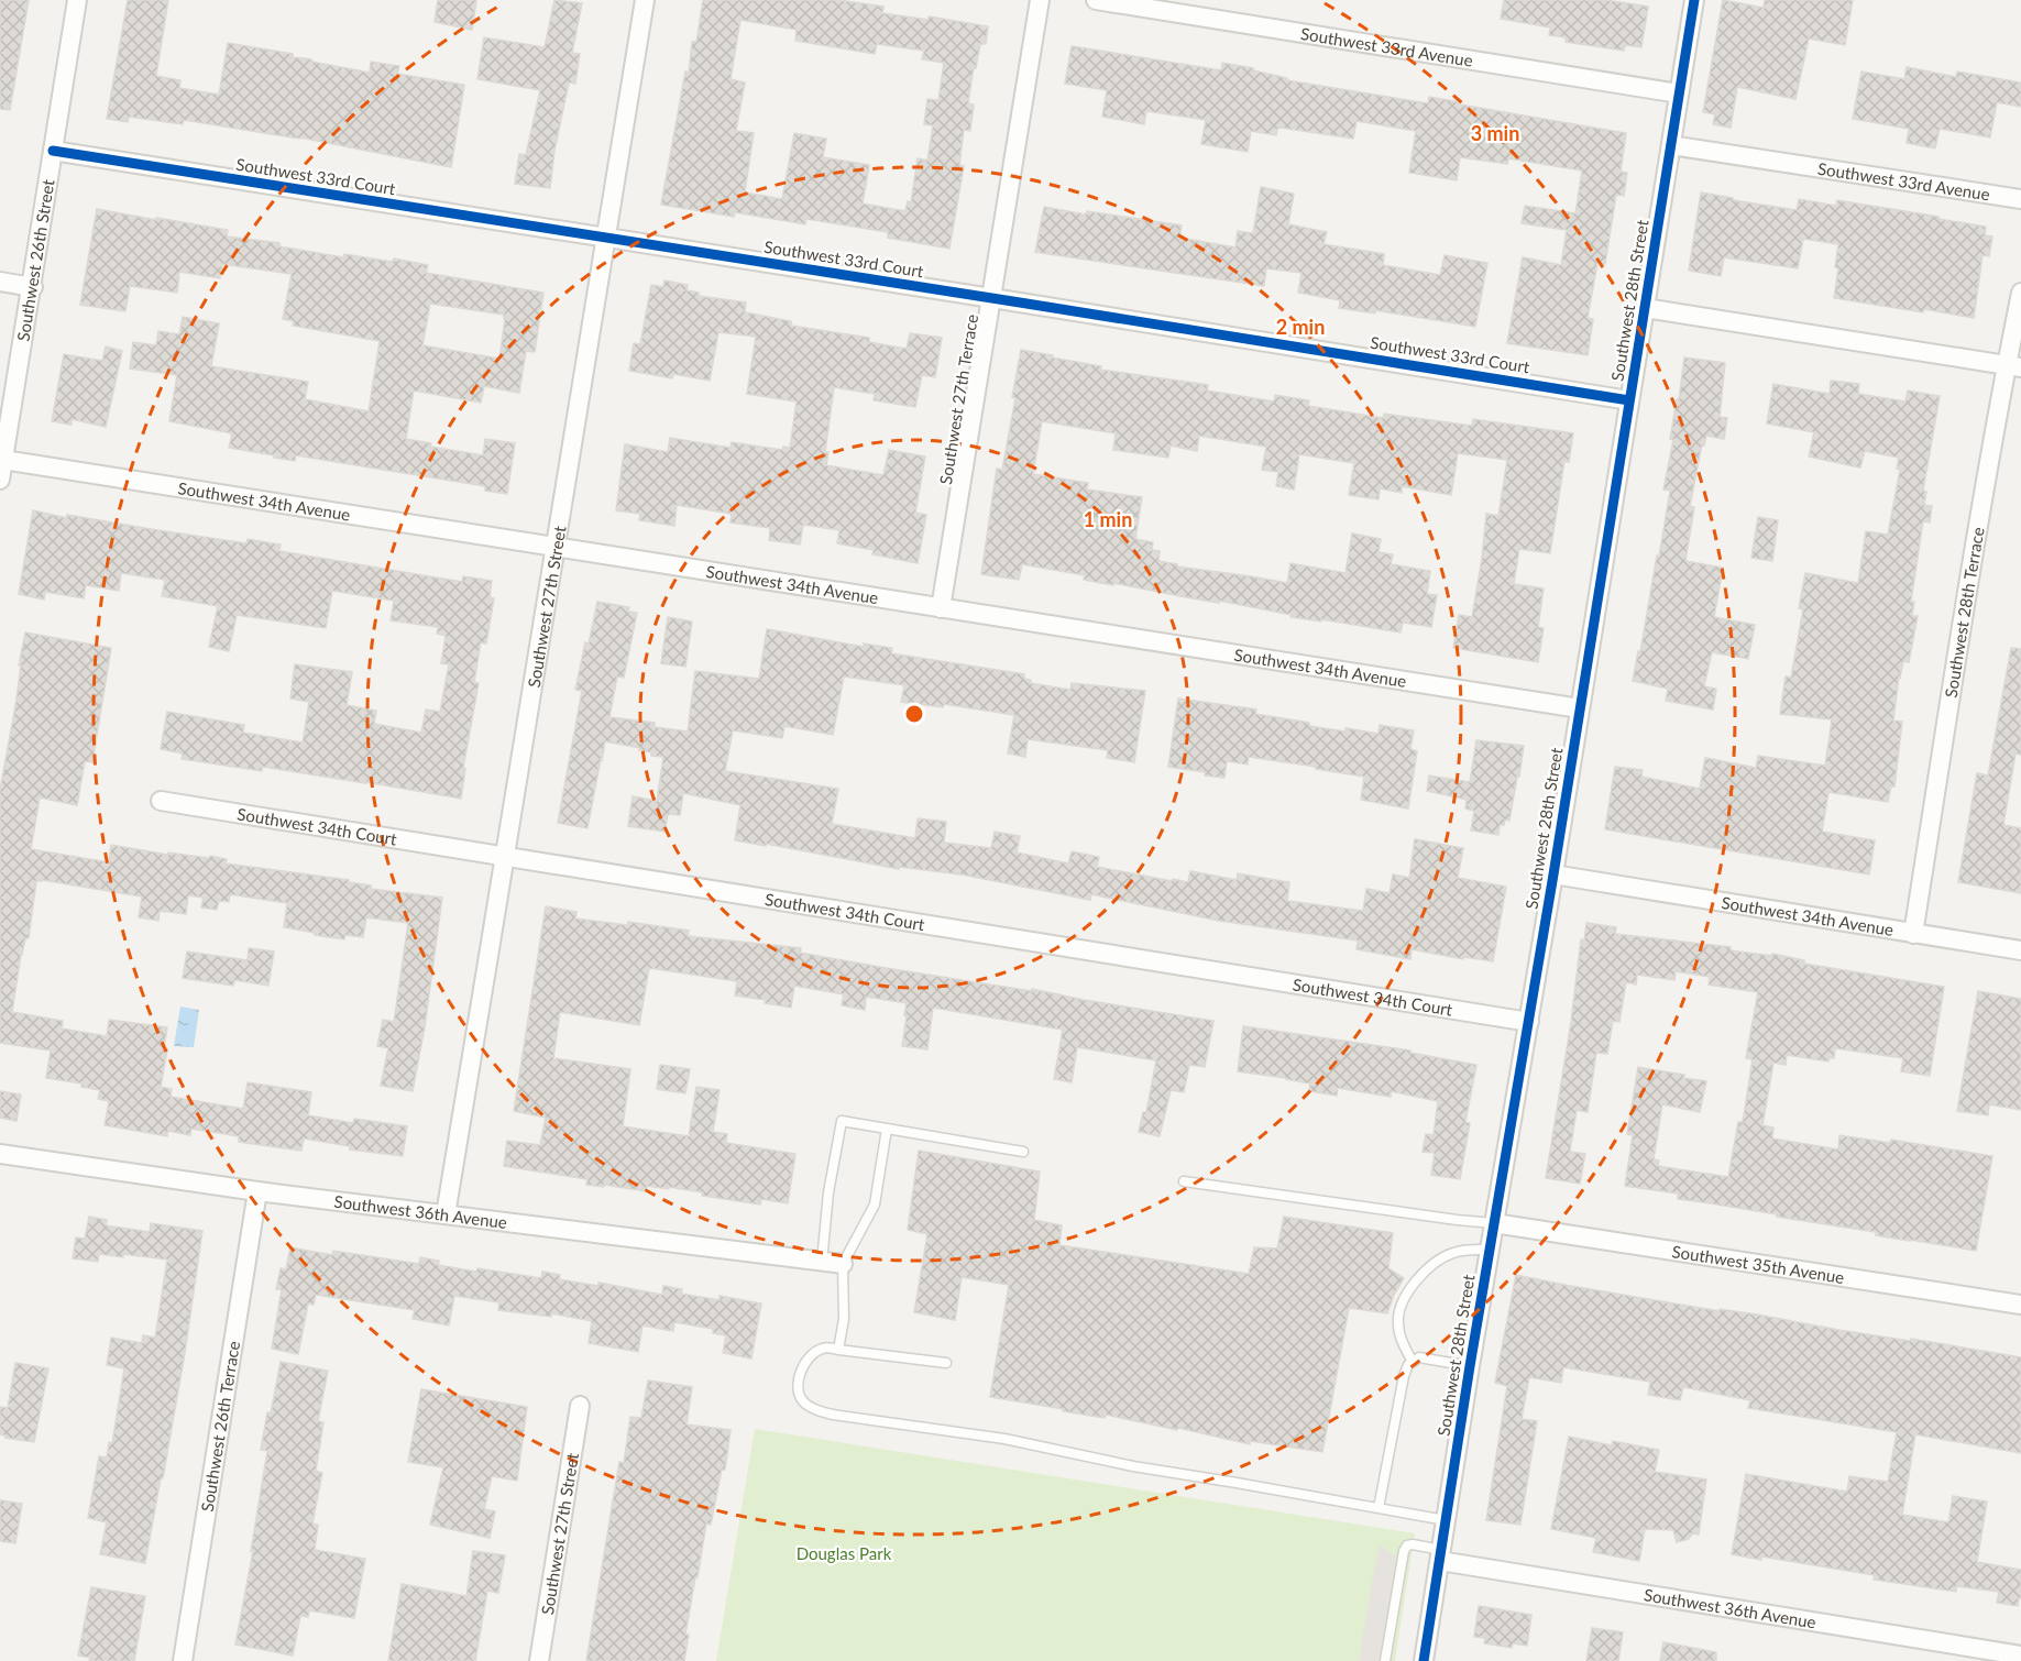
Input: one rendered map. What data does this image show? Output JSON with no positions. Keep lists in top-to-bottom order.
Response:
{
  "streets": {
    "street": [
      "Southwest 33rd Avenue",
      "Southwest 33rd Court",
      "Southwest 26th Street",
      "Southwest 28th Street",
      "Southwest 27th Terrace",
      "Southwest 34th Avenue",
      "Southwest 27th Street",
      "Southwest 28th Terrace",
      "Southwest 34th Court",
      "Southwest 36th Avenue",
      "Southwest 35th Avenue",
      "Southwest 26th Terrace"
    ]
  },
  "crossings": [
    ["Southwest 33rd Avenue", "Southwest 28th Street"],
    ["Southwest 33rd Court", "Southwest 26th Street"],
    ["Southwest 33rd Court", "Southwest 28th Street"],
    ["Southwest 33rd Court", "Southwest 27th Terrace"],
    ["Southwest 33rd Court", "Southwest 27th Street"],
    ["Southwest 26th Street", "Southwest 34th Avenue"],
    ["Southwest 28th Street", "Southwest 34th Avenue"],
    ["Southwest 28th Street", "Southwest 34th Court"],
    ["Southwest 28th Street", "Southwest 36th Avenue"],
    ["Southwest 28th Street", "Southwest 35th Avenue"],
    ["Southwest 27th Terrace", "Southwest 34th Avenue"],
    ["Southwest 34th Avenue", "Southwest 27th Street"],
    ["Southwest 34th Avenue", "Southwest 28th Terrace"],
    ["Southwest 27th Street", "Southwest 34th Court"],
    ["Southwest 27th Street", "Southwest 36th Avenue"],
    ["Southwest 36th Avenue", "Southwest 26th Terrace"]
  ],
  "parks": ["Douglas Park"],
  "rings": ["3 min", "2 min", "1 min"]
}
